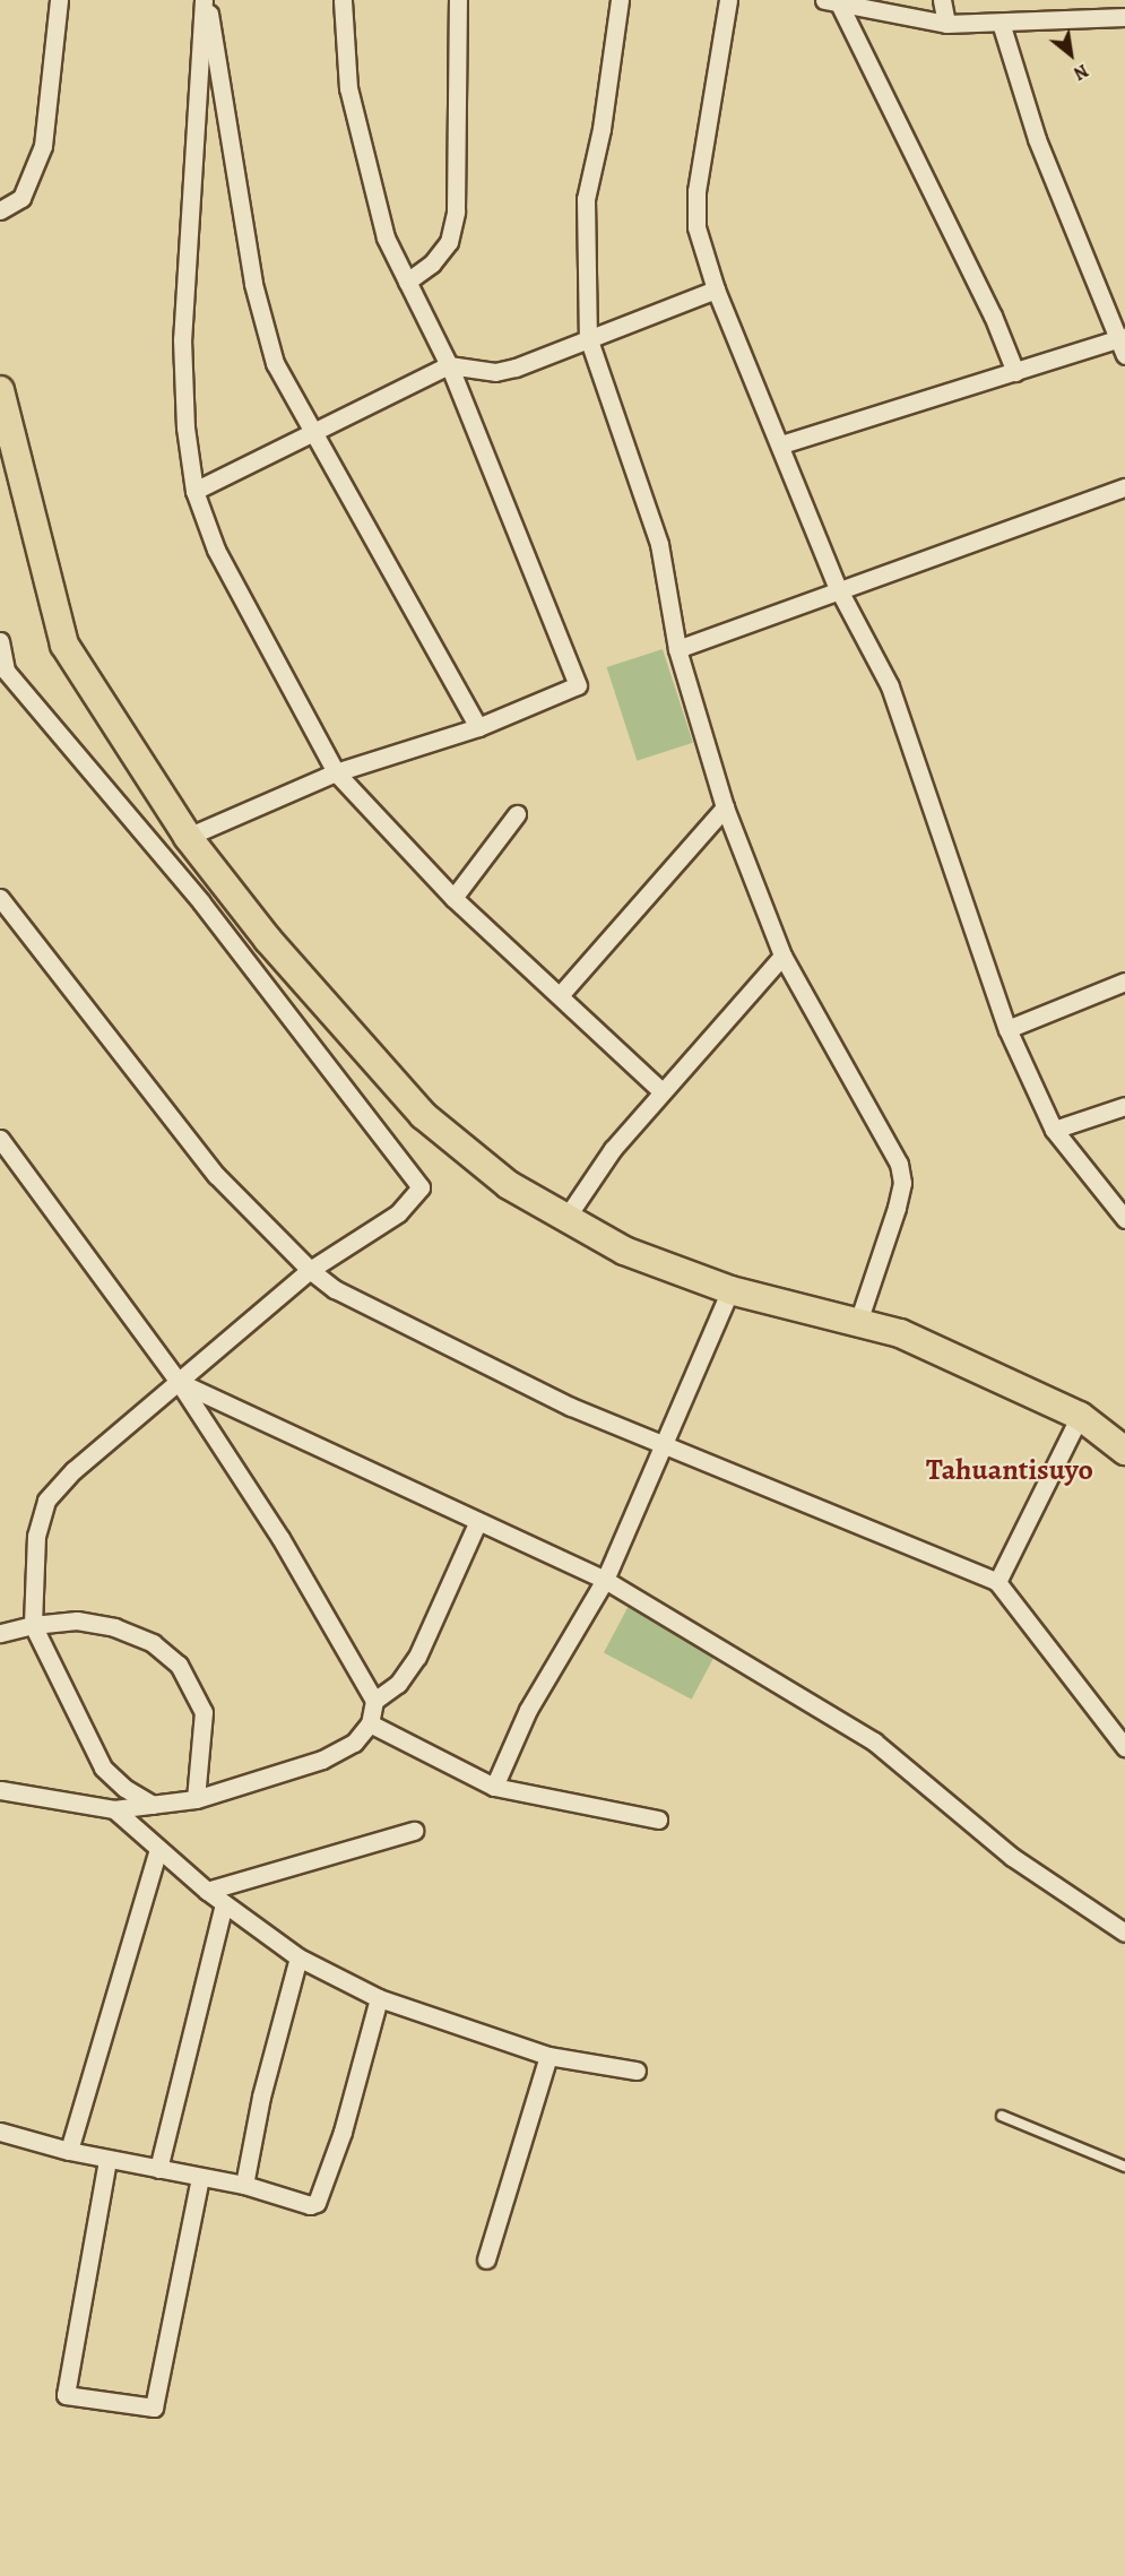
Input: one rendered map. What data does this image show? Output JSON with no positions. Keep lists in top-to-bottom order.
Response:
{
  "districts": ["Tahuantisuyo"],
  "north": "bottom right"
}
